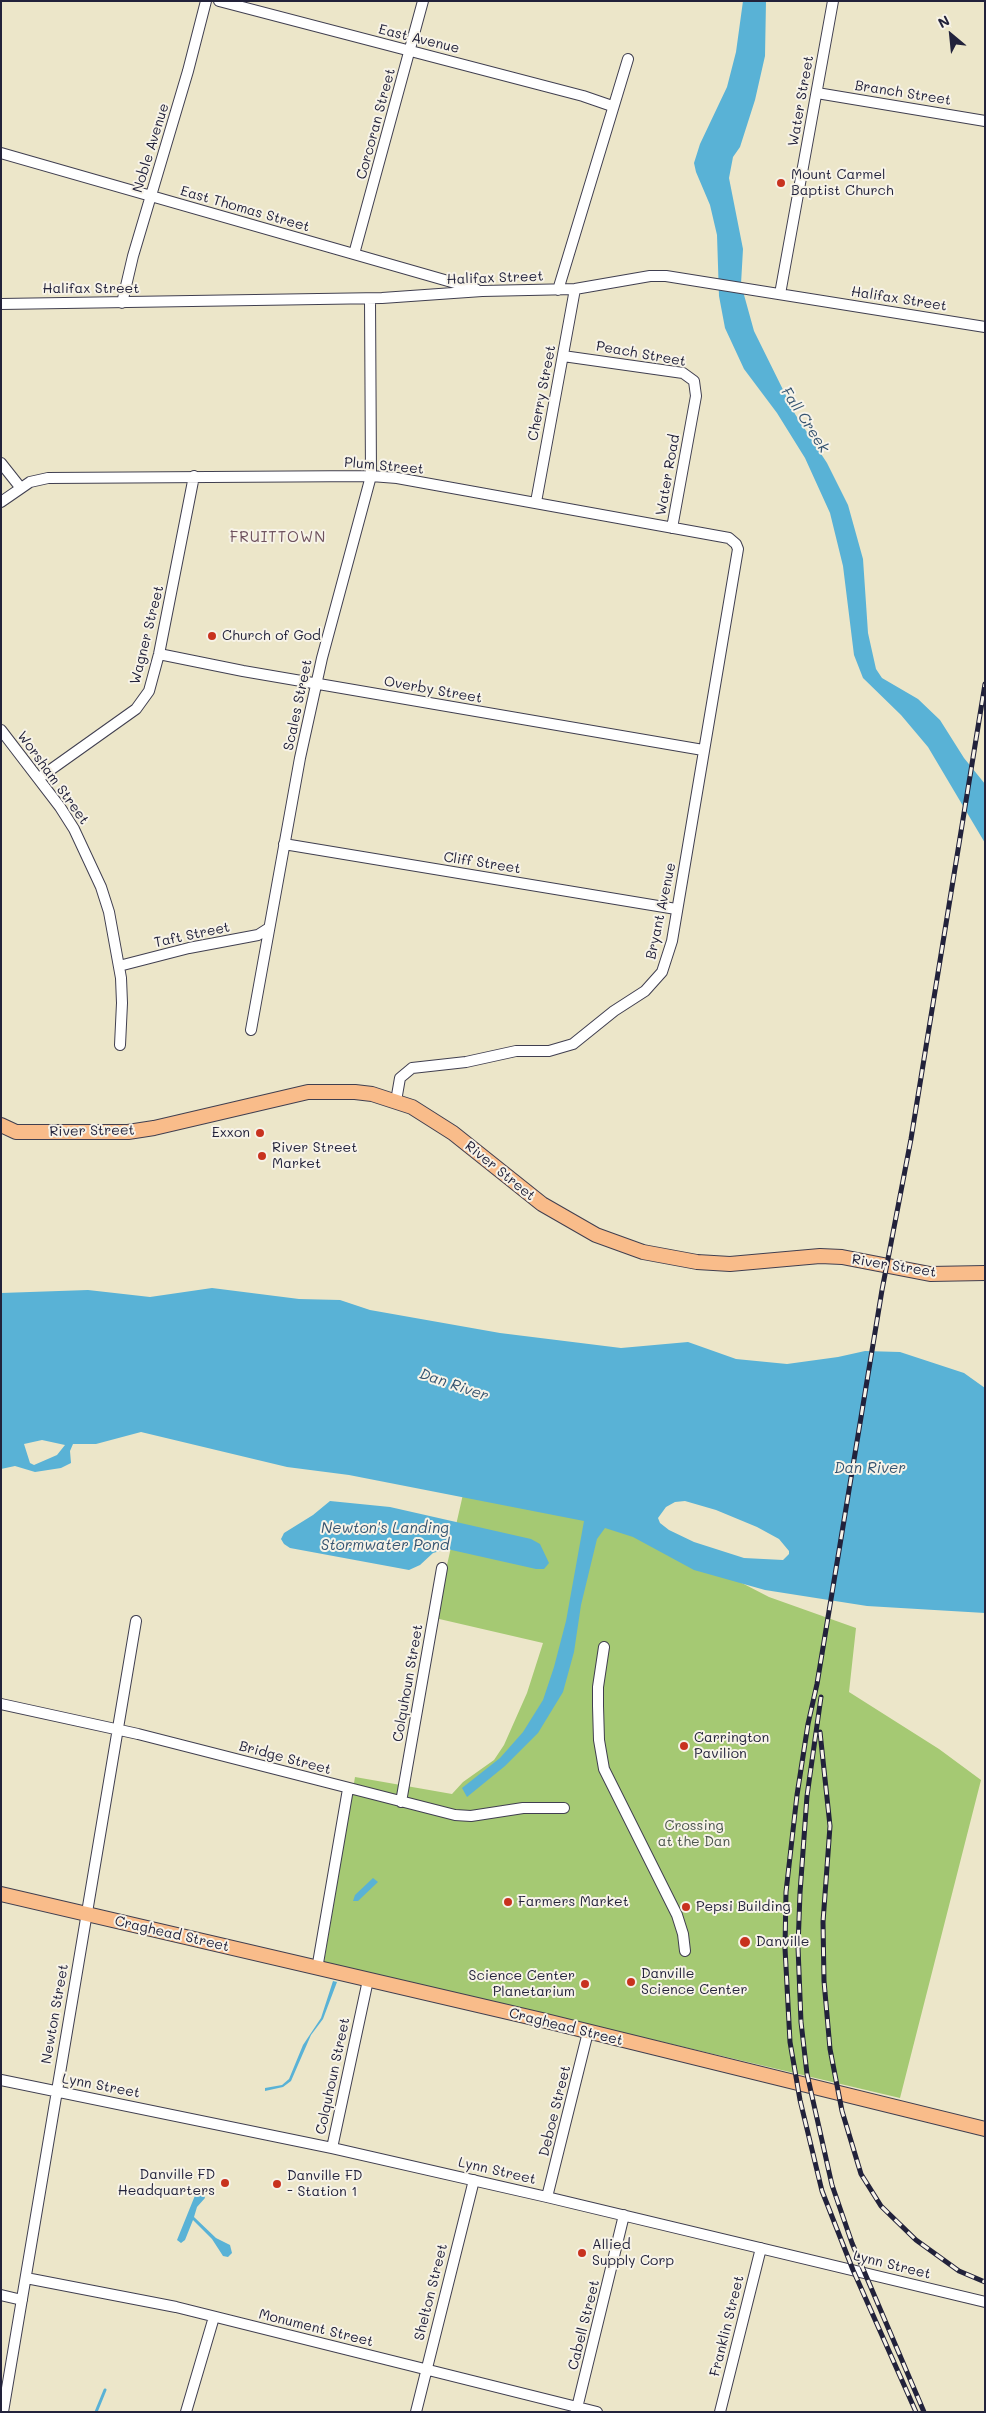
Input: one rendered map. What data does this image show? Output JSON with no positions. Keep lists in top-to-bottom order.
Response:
{
  "streets": {
    "main road": ["River Street", "Craghead Street"],
    "street": [
      "East Avenue",
      "Branch Street",
      "Water Street",
      "Corcoran Street",
      "Noble Avenue",
      "East Thomas Street",
      "Halifax Street",
      "Peach Street",
      "Cherry Street",
      "Plum Street",
      "Water Road",
      "Wagner Street",
      "Overby Street",
      "Scales Street",
      "Worsham Street",
      "Cliff Street",
      "Bryant Avenue",
      "Taft Street",
      "Colquhoun Street",
      "Bridge Street",
      "Newton Street",
      "Lynn Street",
      "Deboe Street",
      "Shelton Street",
      "Cabell Street",
      "Franklin Street",
      "Monument Street"
    ]
  },
  "crossings": [
    ["East Avenue", "Corcoran Street"],
    ["Branch Street", "Water Street"],
    ["Water Street", "Halifax Street"],
    ["Corcoran Street", "East Thomas Street"],
    ["Noble Avenue", "East Thomas Street"],
    ["Noble Avenue", "Halifax Street"],
    ["East Thomas Street", "Halifax Street"],
    ["Halifax Street", "Cherry Street"],
    ["Halifax Street", "Scales Street"],
    ["Peach Street", "Cherry Street"],
    ["Peach Street", "Water Road"],
    ["Cherry Street", "Plum Street"],
    ["Plum Street", "Water Road"],
    ["Plum Street", "Wagner Street"],
    ["Plum Street", "Scales Street"],
    ["Plum Street", "Bryant Avenue"],
    ["Wagner Street", "Overby Street"],
    ["Wagner Street", "Worsham Street"],
    ["Overby Street", "Scales Street"],
    ["Overby Street", "Bryant Avenue"],
    ["Scales Street", "Cliff Street"],
    ["Scales Street", "Taft Street"],
    ["Worsham Street", "Taft Street"],
    ["Cliff Street", "Bryant Avenue"],
    ["Bryant Avenue", "River Street"],
    ["Colquhoun Street", "Bridge Street"],
    ["Colquhoun Street", "Craghead Street"],
    ["Colquhoun Street", "Lynn Street"],
    ["Bridge Street", "Newton Street"],
    ["Craghead Street", "Newton Street"],
    ["Craghead Street", "Deboe Street"],
    ["Newton Street", "Lynn Street"],
    ["Newton Street", "Monument Street"],
    ["Lynn Street", "Deboe Street"],
    ["Lynn Street", "Shelton Street"],
    ["Lynn Street", "Cabell Street"],
    ["Lynn Street", "Franklin Street"],
    ["Shelton Street", "Monument Street"],
    ["Cabell Street", "Monument Street"]
  ],
  "districts": ["FRUITTOWN"],
  "water": ["Fall Creek", "Dan River", "Newton's Landing Stormwater Pond"],
  "parks": ["Crossing at the Dan"],
  "places": [
    "Mount Carmel Baptist Church",
    "Church of God",
    "Exxon",
    "River Street Market",
    "Carrington Pavilion",
    "Farmers Market",
    "Pepsi Building",
    "Danville",
    "Danville Science Center",
    "Science Center Planetarium",
    "Danville FD Headquarters",
    "Danville FD - Station 1",
    "Allied Supply Corp"
  ],
  "north": "top left"
}
